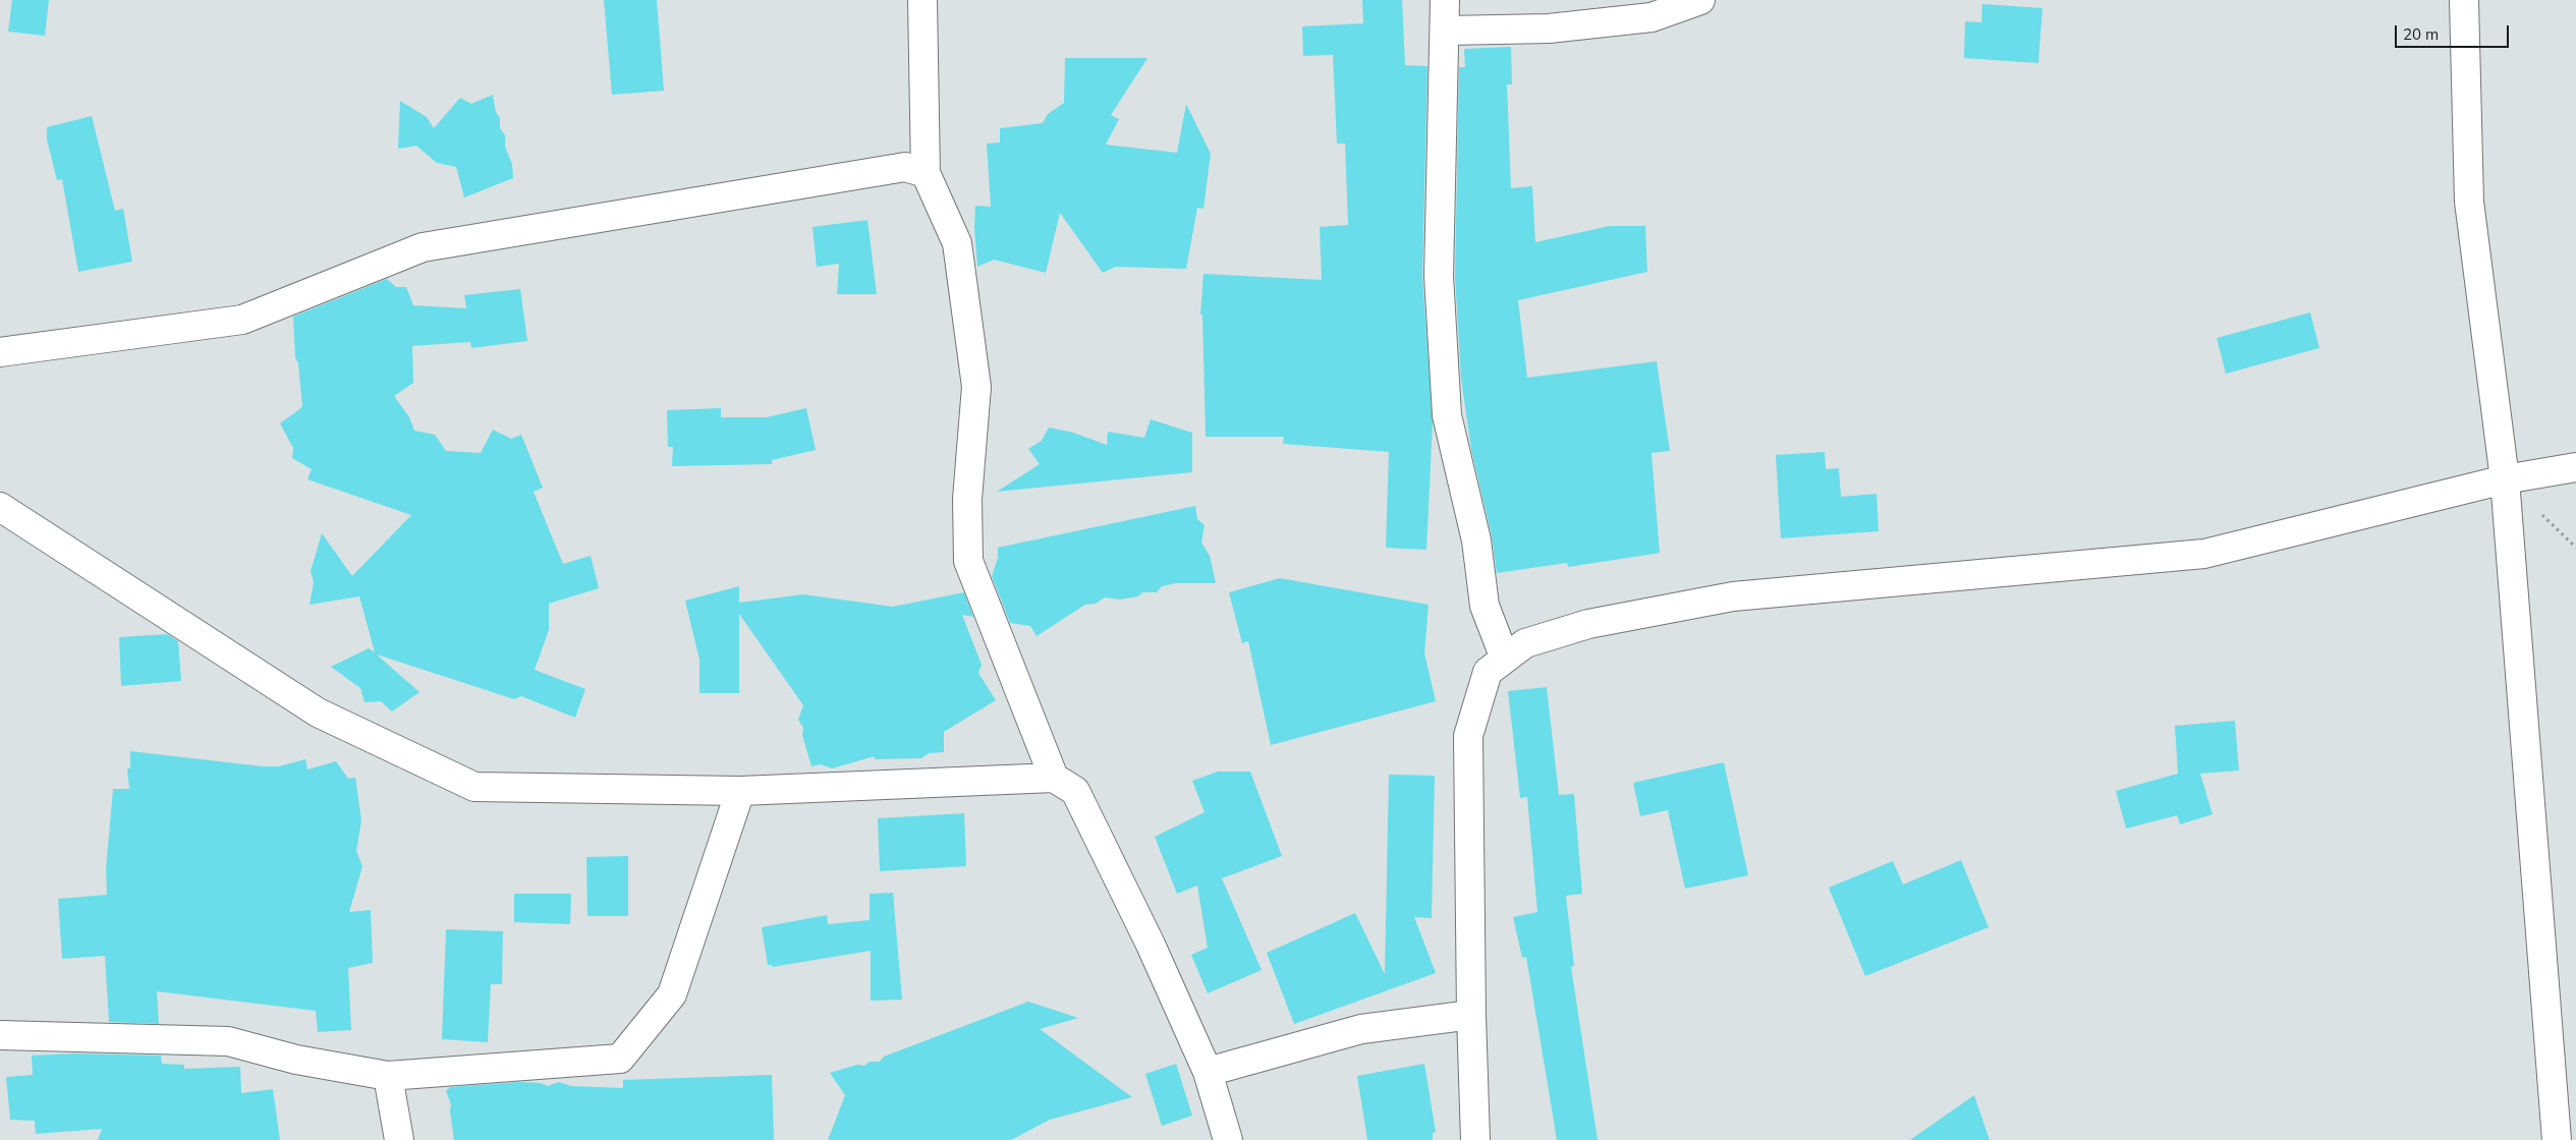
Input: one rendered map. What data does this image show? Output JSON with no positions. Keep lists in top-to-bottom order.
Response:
{
  "scale_bar": "20 m"
}
